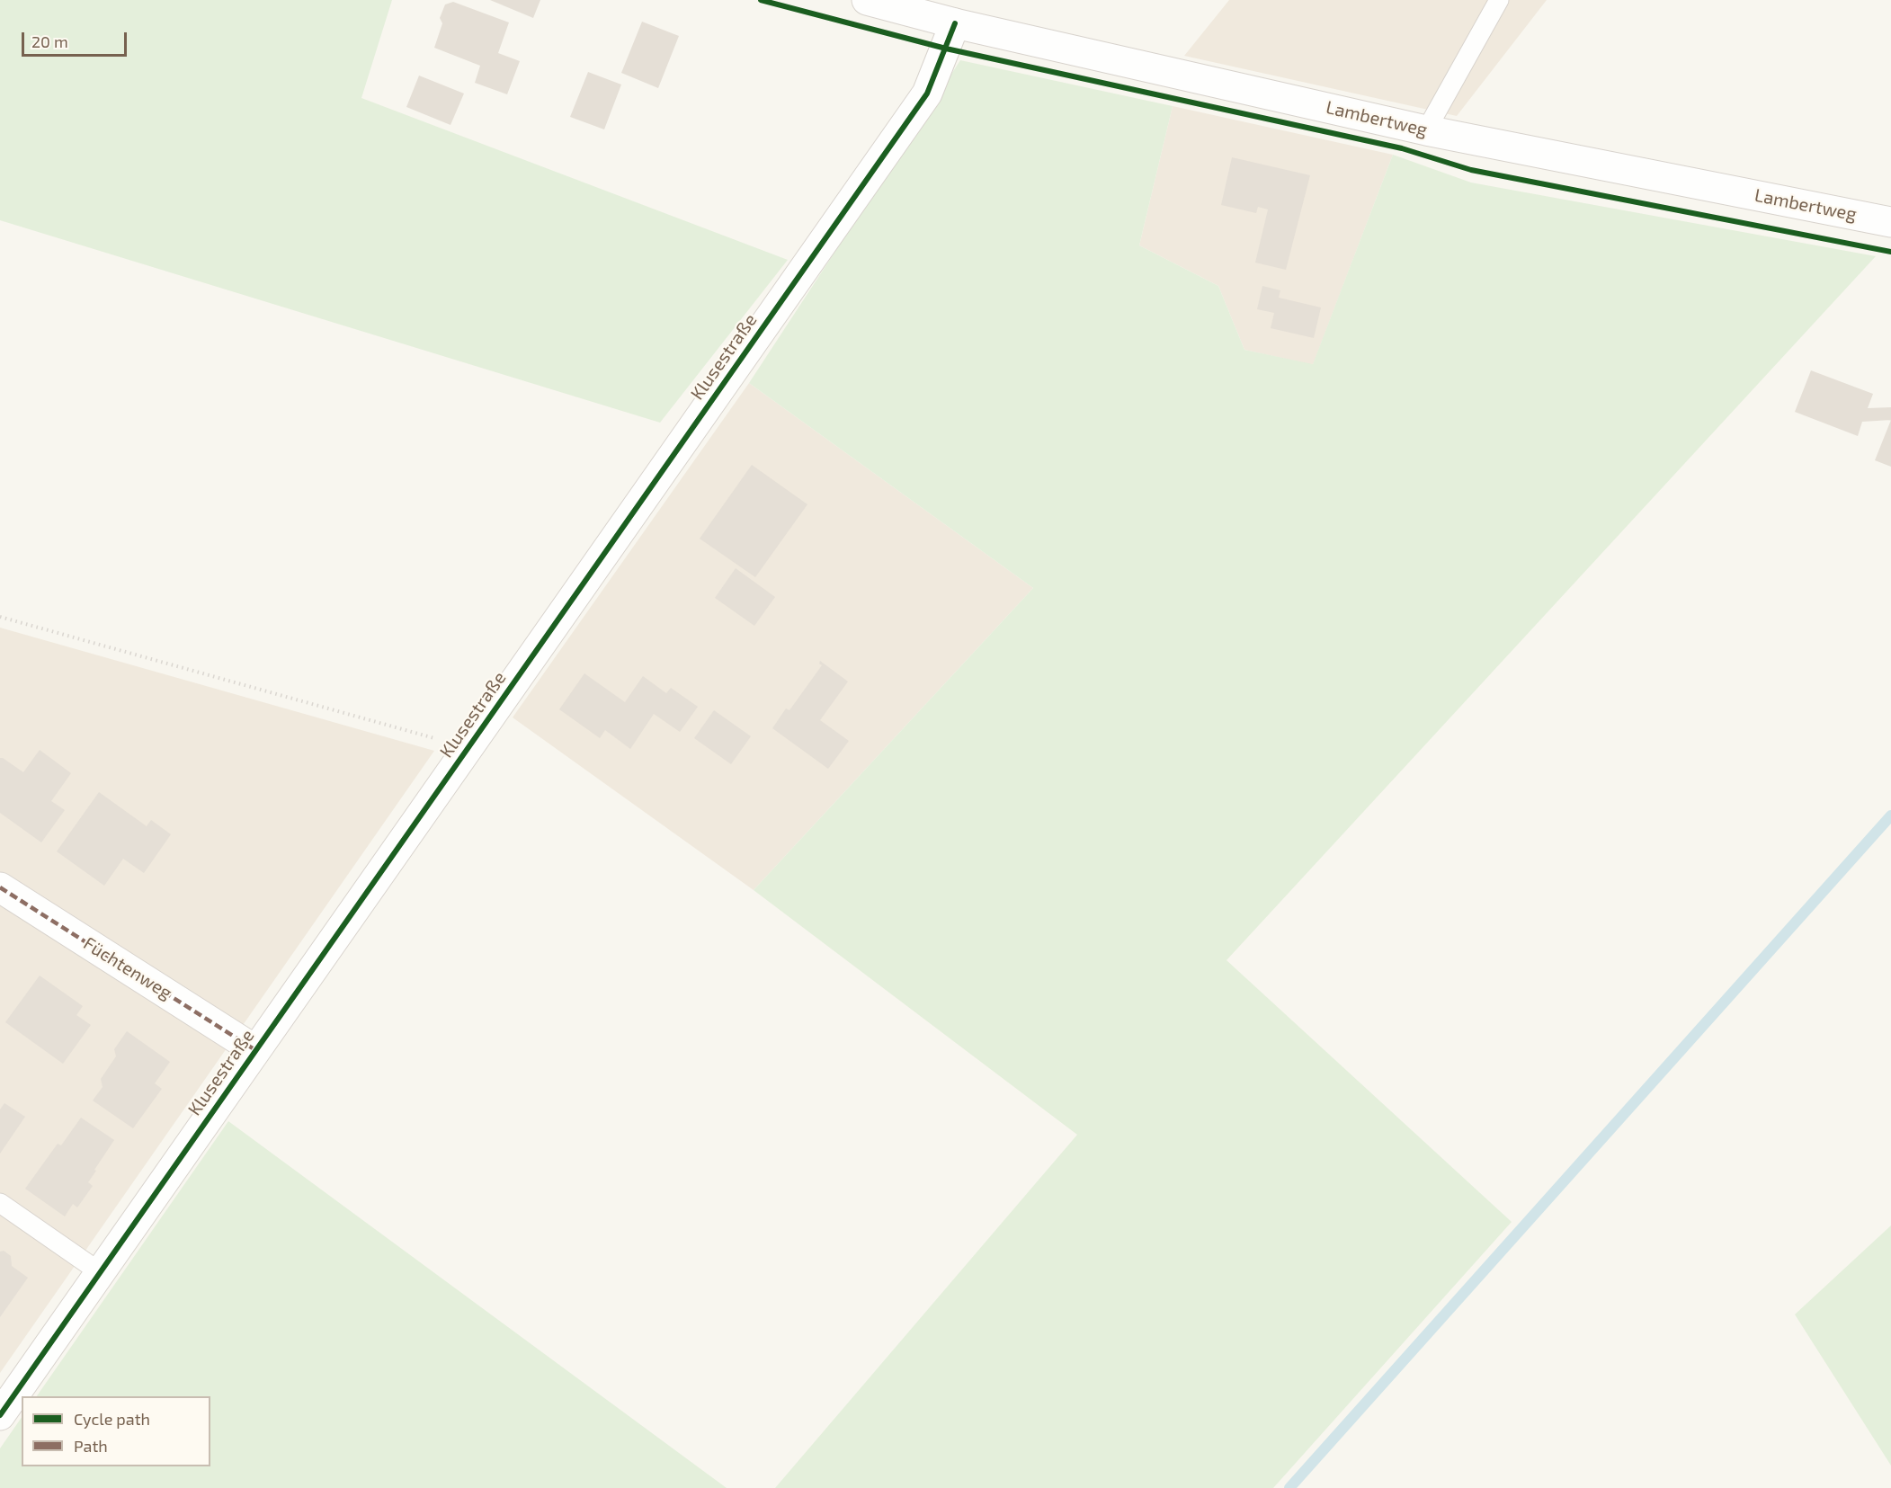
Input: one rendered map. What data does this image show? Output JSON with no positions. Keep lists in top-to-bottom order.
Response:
{
  "streets": {
    "street": ["Lambertweg", "Klusestraße", "Füchtenweg"]
  },
  "crossings": [
    ["Lambertweg", "Klusestraße"],
    ["Klusestraße", "Füchtenweg"]
  ],
  "legend": ["Cycle path", "Path"],
  "scale_bar": "20 m"
}
